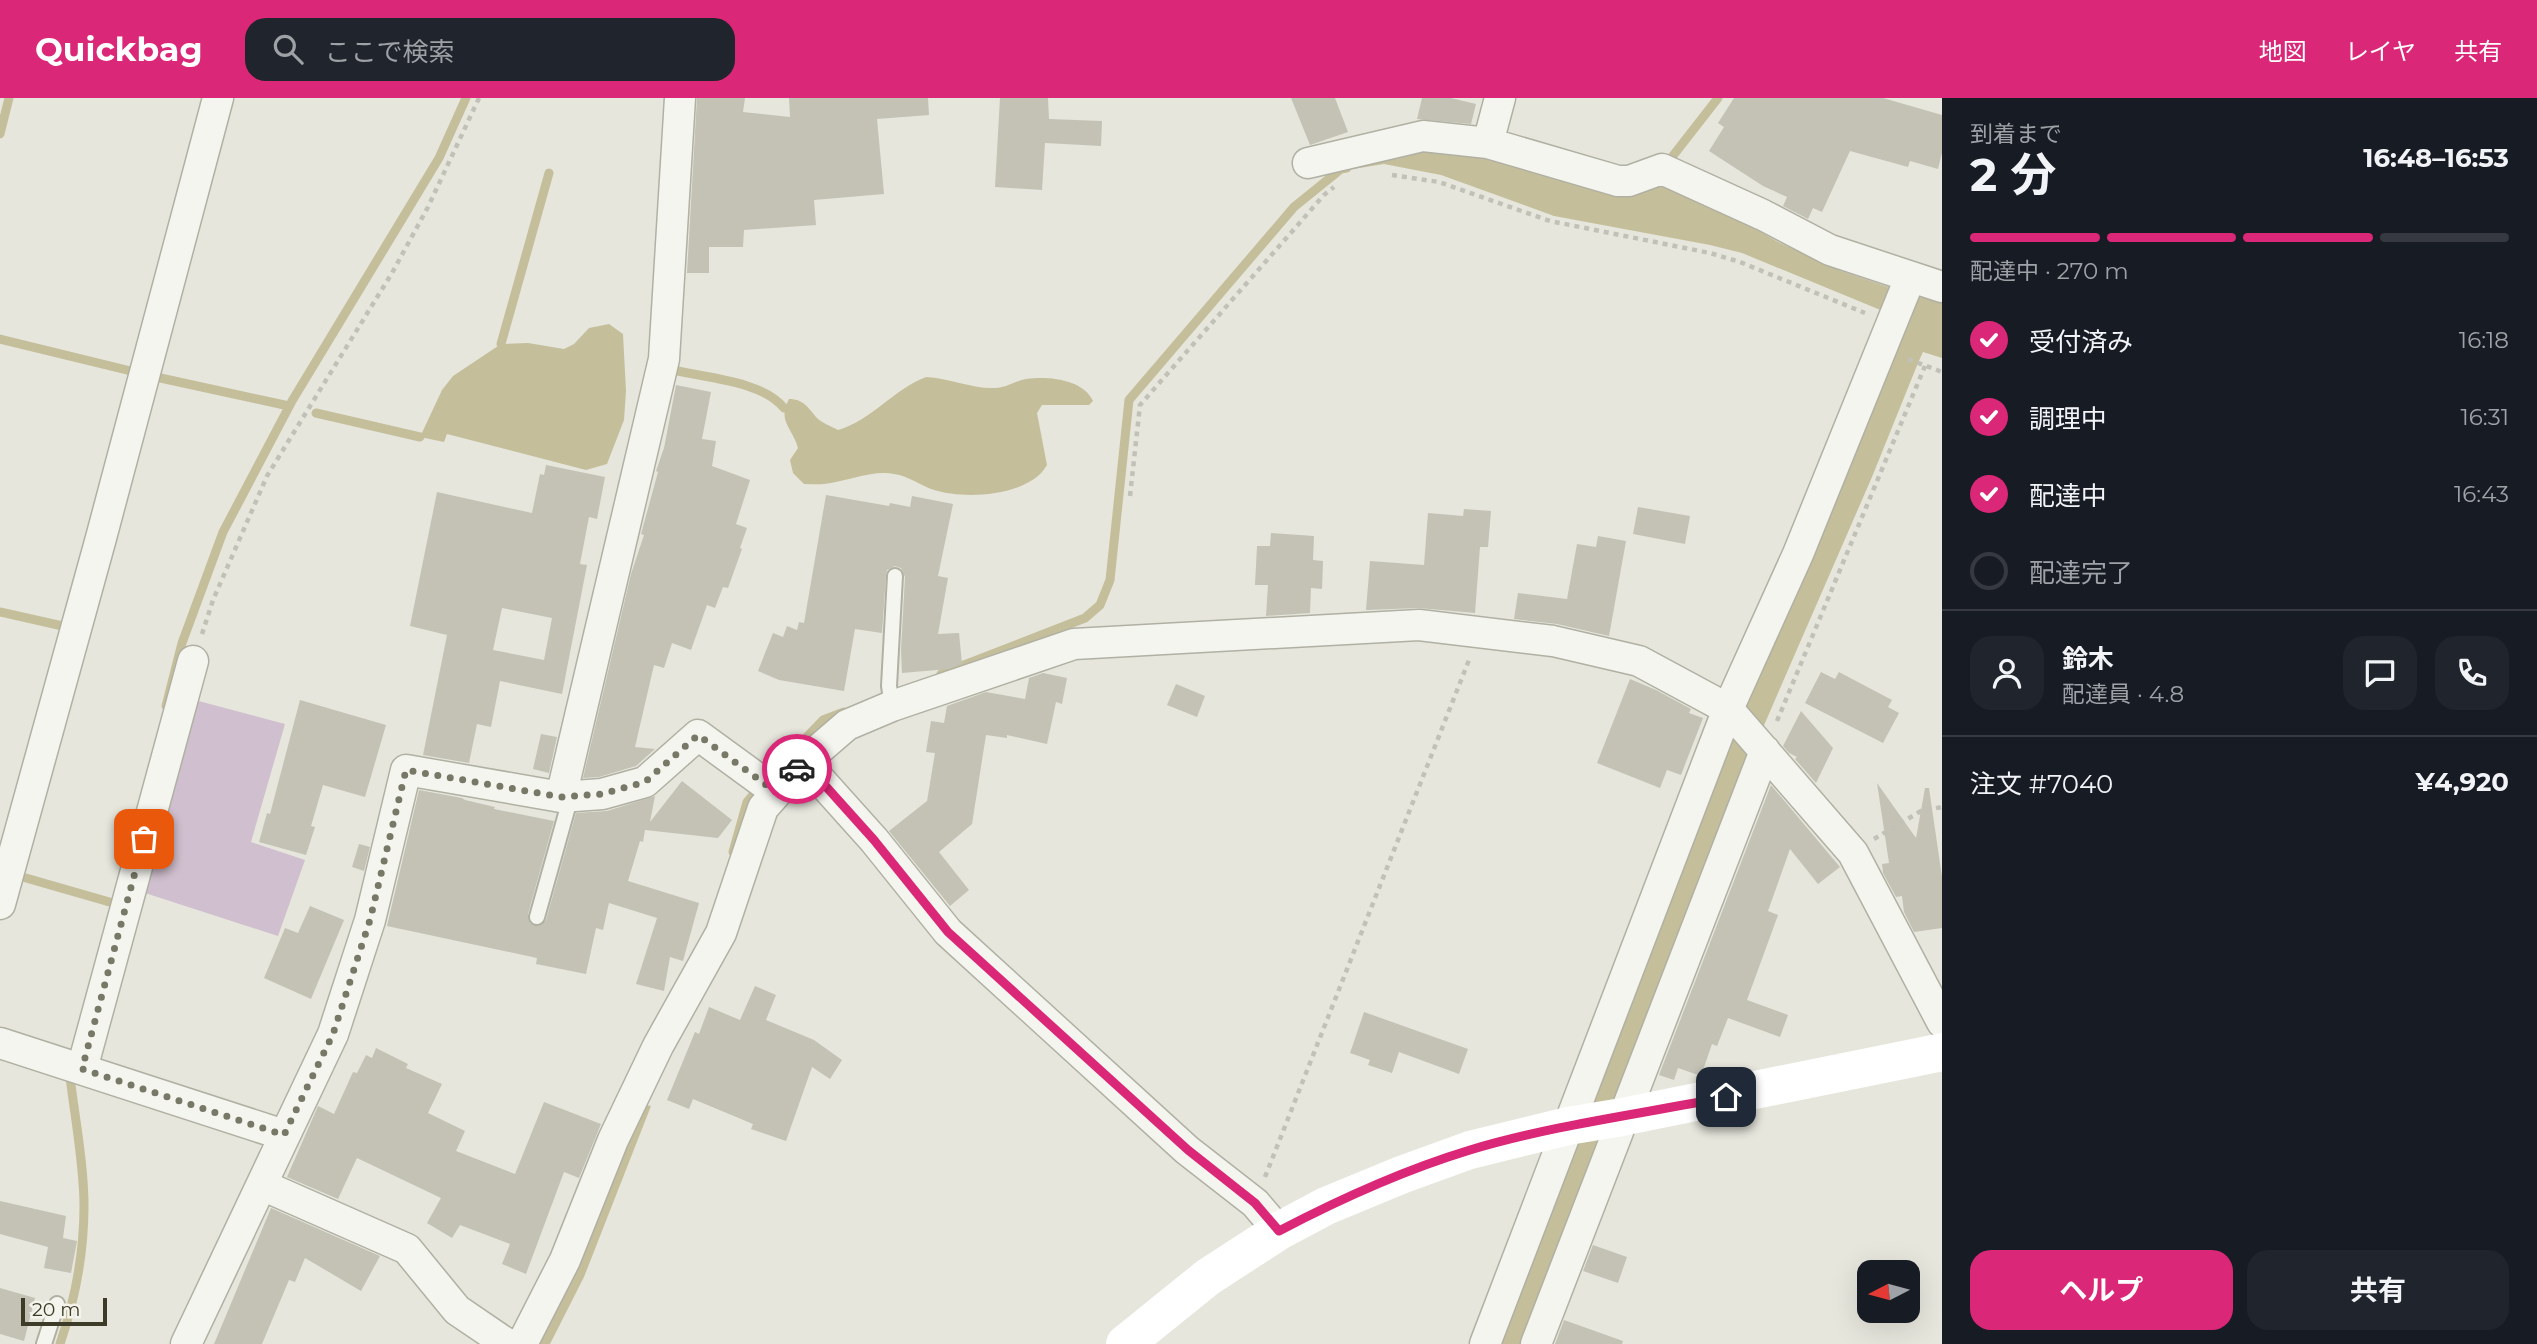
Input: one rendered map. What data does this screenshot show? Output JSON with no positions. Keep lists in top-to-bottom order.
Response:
{
  "scale_bar": "20 m",
  "north": "left",
  "page": {
    "header": "Quickbag",
    "search": "ここで検索",
    "nav": ["地図", "レイヤ", "共有"],
    "heading": ["2 分", "到着まで", "16:48–16:53"],
    "panel": [
      "鈴木",
      "配達員 · 4.8",
      "注文 #7040",
      "¥4,920"
    ],
    "bar": "配達中 · 270 m",
    "list": [
      ["受付済み", "16:18"],
      ["調理中", "16:31"],
      ["配達中", "16:43"],
      "配達完了"
    ],
    "buttons": ["ヘルプ", "共有"],
    "scale": "20 m"
  }
}
